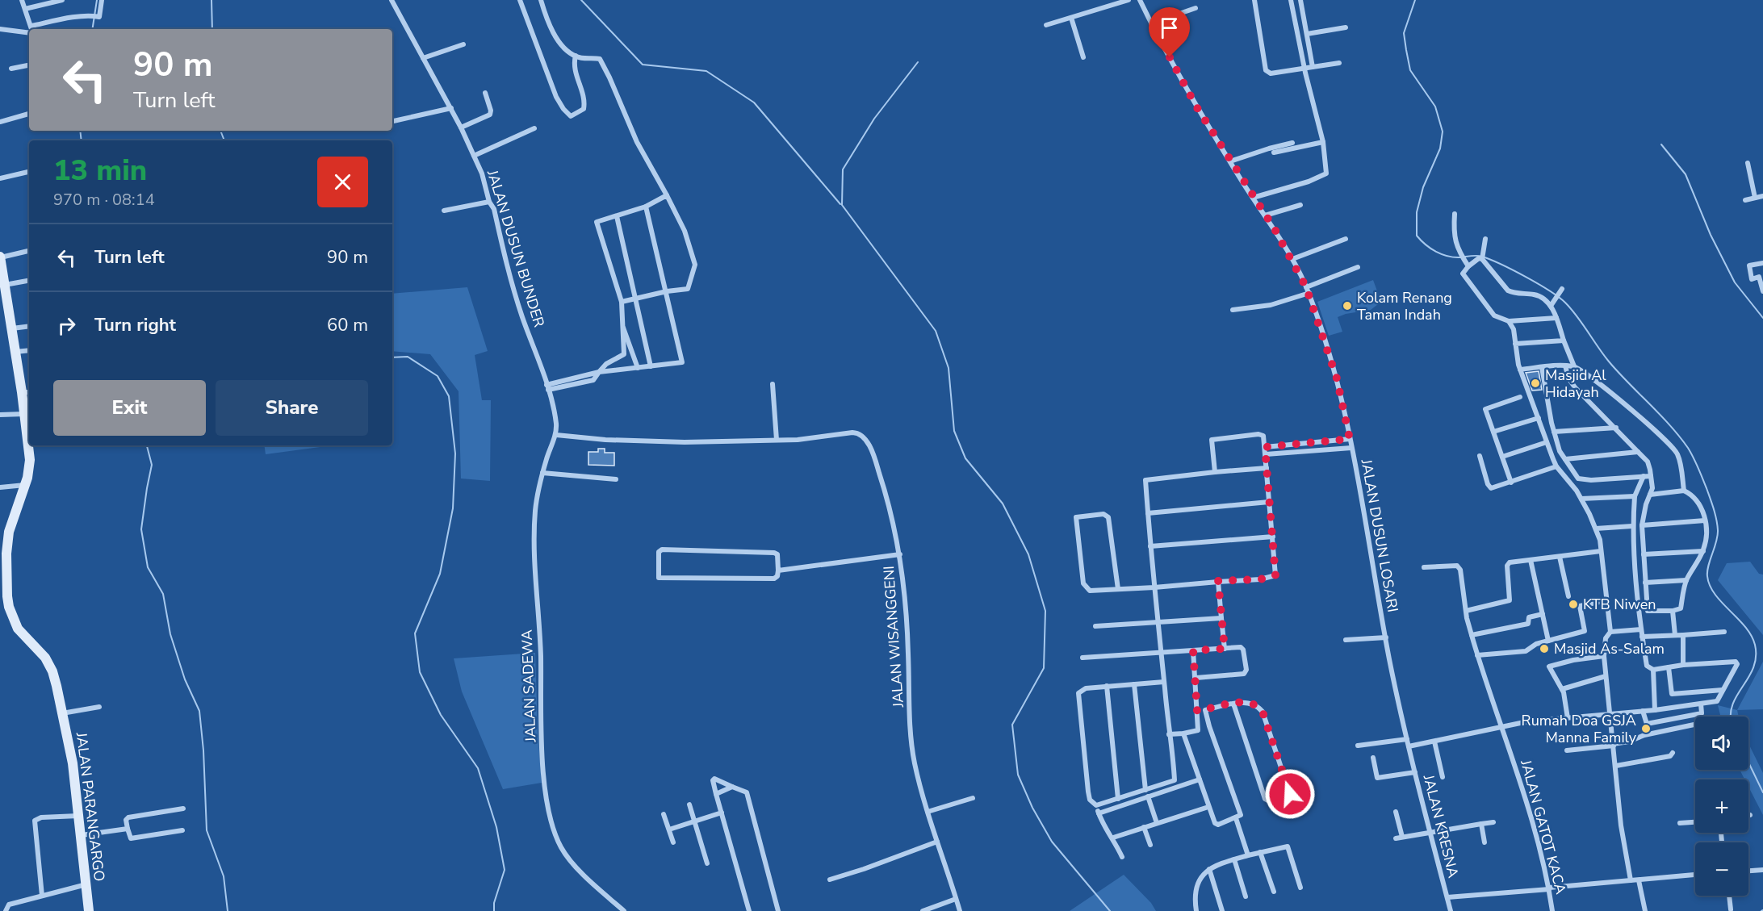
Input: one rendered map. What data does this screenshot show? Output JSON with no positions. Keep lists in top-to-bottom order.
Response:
{
  "streets": {
    "street": [
      "JALAN DUSUN BUNDER",
      "JALAN DUSUN LOSARI",
      "JALAN WISANGGENI",
      "JALAN SADEWA",
      "JALAN PARANGARGO",
      "JALAN KRESNA",
      "JALAN GATOT KACA"
    ]
  },
  "crossings": [
    ["JALAN DUSUN BUNDER", "JALAN WISANGGENI"],
    ["JALAN DUSUN BUNDER", "JALAN SADEWA"],
    ["JALAN DUSUN LOSARI", "JALAN KRESNA"],
    ["JALAN WISANGGENI", "JALAN SADEWA"]
  ],
  "places": [
    "Kolam Renang Taman Indah",
    "Masjid Al Hidayah",
    "KTB Niwen",
    "Masjid As-Salam",
    "Rumah Doa GSJA Manna Family"
  ],
  "page": {
    "turn": ["90 m", "Turn left"],
    "heading": ["13 min", "970 m · 08:14"],
    "list": [
      {
        "name": "Turn left",
        "value": "90 m"
      },
      {
        "name": "Turn right",
        "value": "60 m"
      }
    ],
    "buttons": ["Exit", "Share"],
    "map_buttons": ["+", "−"]
  }
}
